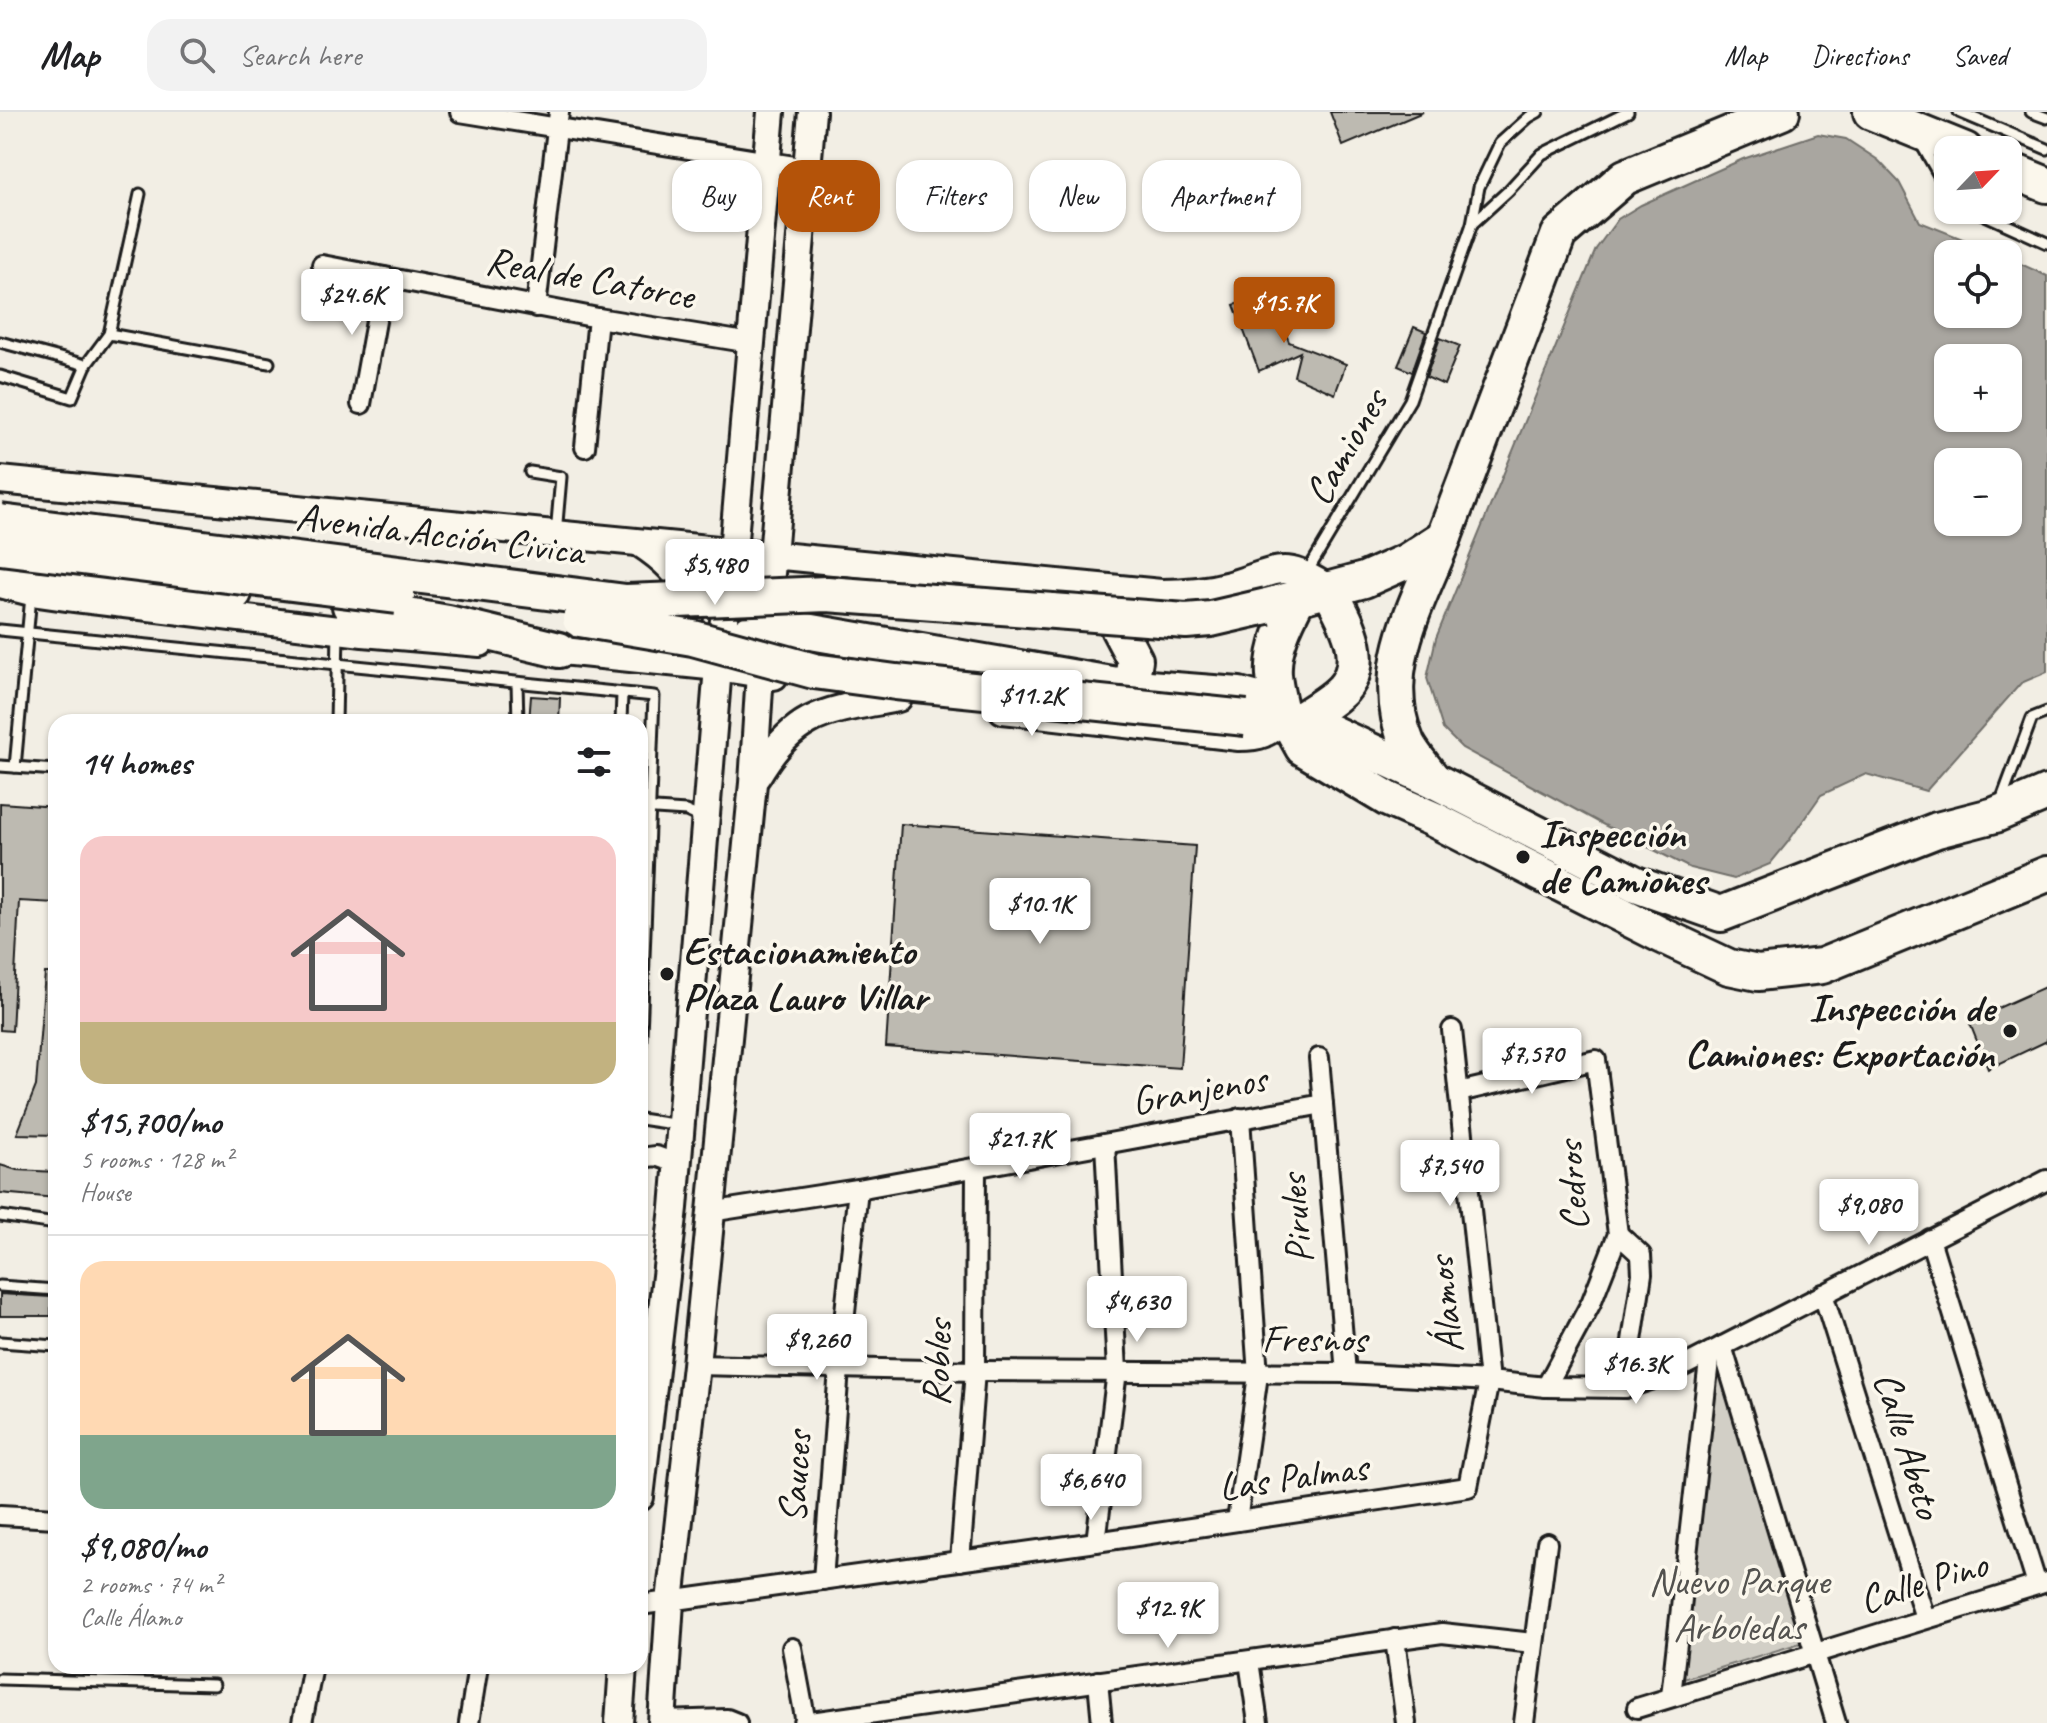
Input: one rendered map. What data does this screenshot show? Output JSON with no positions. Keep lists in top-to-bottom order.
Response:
{
  "streets": {
    "highway": ["Avenida Acción Civica"],
    "street": [
      "Real de Catorce",
      "Granjenos",
      "Cedros",
      "Pirules",
      "Álamos",
      "Fresnos",
      "Robles",
      "Calle Abeto",
      "Sauces",
      "Las Palmas",
      "Calle Pino"
    ],
    "lane": ["Camiones"]
  },
  "crossings": [
    ["Camiones", "Avenida Acción Civica"],
    ["Granjenos", "Pirules"],
    ["Granjenos", "Robles"],
    ["Granjenos", "Sauces"],
    ["Cedros", "Álamos"],
    ["Cedros", "Fresnos"],
    ["Pirules", "Fresnos"],
    ["Álamos", "Fresnos"],
    ["Álamos", "Las Palmas"],
    ["Fresnos", "Robles"],
    ["Fresnos", "Calle Abeto"],
    ["Fresnos", "Sauces"],
    ["Fresnos", "Las Palmas"],
    ["Robles", "Las Palmas"],
    ["Calle Abeto", "Calle Pino"],
    ["Sauces", "Las Palmas"]
  ],
  "parks": ["Nuevo Parque Arboledas"],
  "places": ["Inspección de Camiones", "Estacionamiento Plaza Lauro Villar", "Inspección de Camiones: Exportación"],
  "north": "top right",
  "page": {
    "header": "Map",
    "search": "Search here",
    "nav": ["Map", "Directions", "Saved"],
    "map_buttons": ["+", "−"],
    "chip": [
      "Buy",
      "Rent",
      "Filters",
      "New",
      "Apartment"
    ],
    "price": [
      "$24.6K",
      "$15.7K",
      "$5,480",
      "$11.2K",
      "$10.1K",
      "$7,570",
      "$21.7K",
      "$7,540",
      "$9,080",
      "$4,630",
      "$9,260",
      "$16.3K",
      "$6,640",
      "$12.9K"
    ],
    "heading": "14 homes",
    "list": [
      {
        "name": "$15,700/mo",
        "note": "5 rooms · 128 m² · House"
      },
      {
        "name": "$9,080/mo",
        "note": "2 rooms · 74 m² · Calle Álamo"
      }
    ]
  }
}
